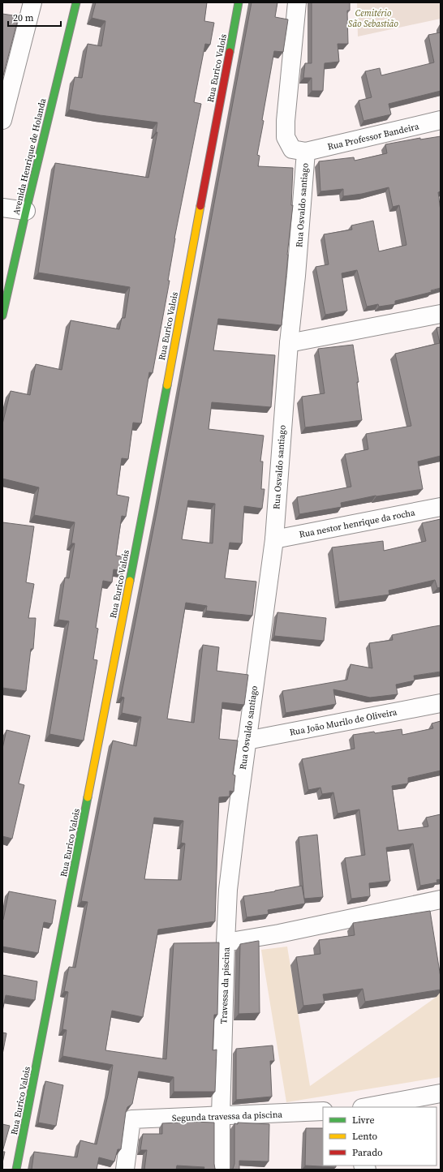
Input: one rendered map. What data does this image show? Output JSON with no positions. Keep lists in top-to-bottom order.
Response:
{
  "streets": {
    "main road": ["Rua Eurico Valois", "Avenida Henrique de Holanda"],
    "street": [
      "Rua Professor Bandeira",
      "Rua Osvaldo santiago",
      "Rua nestor henrique da rocha",
      "Rua João Murilo de Oliveira",
      "Travessa da piscina",
      "Segunda travessa da piscina"
    ]
  },
  "crossings": [
    ["Rua Professor Bandeira", "Rua Osvaldo santiago"],
    ["Rua Osvaldo santiago", "Rua nestor henrique da rocha"],
    ["Rua Osvaldo santiago", "Rua João Murilo de Oliveira"],
    ["Rua Osvaldo santiago", "Travessa da piscina"],
    ["Travessa da piscina", "Segunda travessa da piscina"]
  ],
  "parks": ["Cemitério São Sebastião"],
  "legend": ["Livre", "Lento", "Parado"],
  "scale_bar": "20 m"
}
